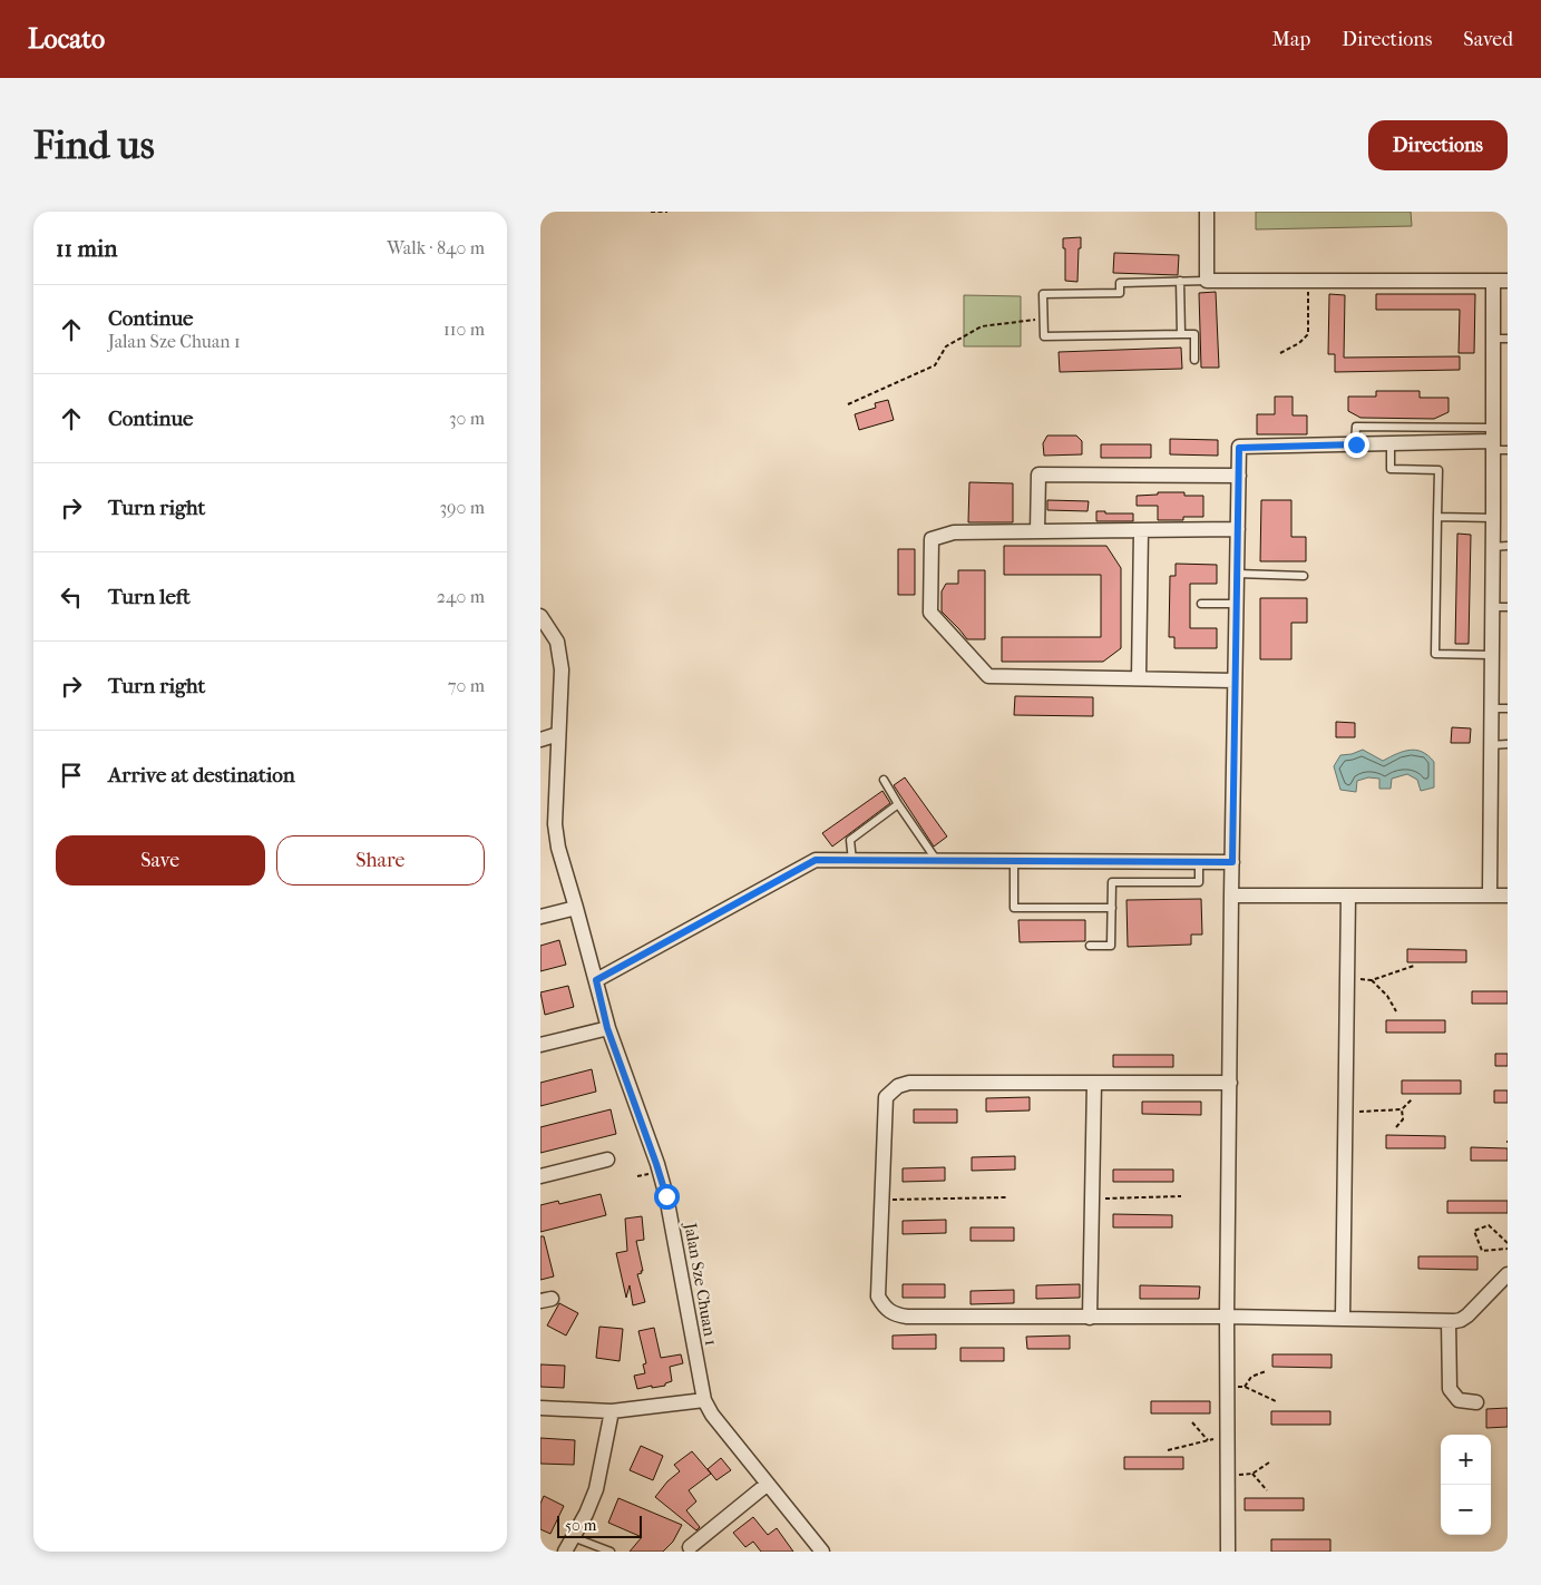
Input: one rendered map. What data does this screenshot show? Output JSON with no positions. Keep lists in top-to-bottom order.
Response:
{
  "streets": {
    "street": ["Jalan Sze Chuan 1"]
  },
  "scale_bar": "50 m",
  "page": {
    "header": "Locato",
    "nav": ["Map", "Directions", "Saved"],
    "buttons": [
      "Directions",
      ["Save", "Share"]
    ],
    "title": "Find us",
    "heading": ["11 min", "Walk · 840 m"],
    "list": [
      ["Continue", "Jalan Sze Chuan 1", "110 m"],
      ["Continue", "30 m"],
      ["Turn right", "390 m"],
      ["Turn left", "240 m"],
      ["Turn right", "70 m"],
      "Arrive at destination"
    ],
    "map_buttons": ["+", "−"],
    "scale": "50 m"
  }
}
